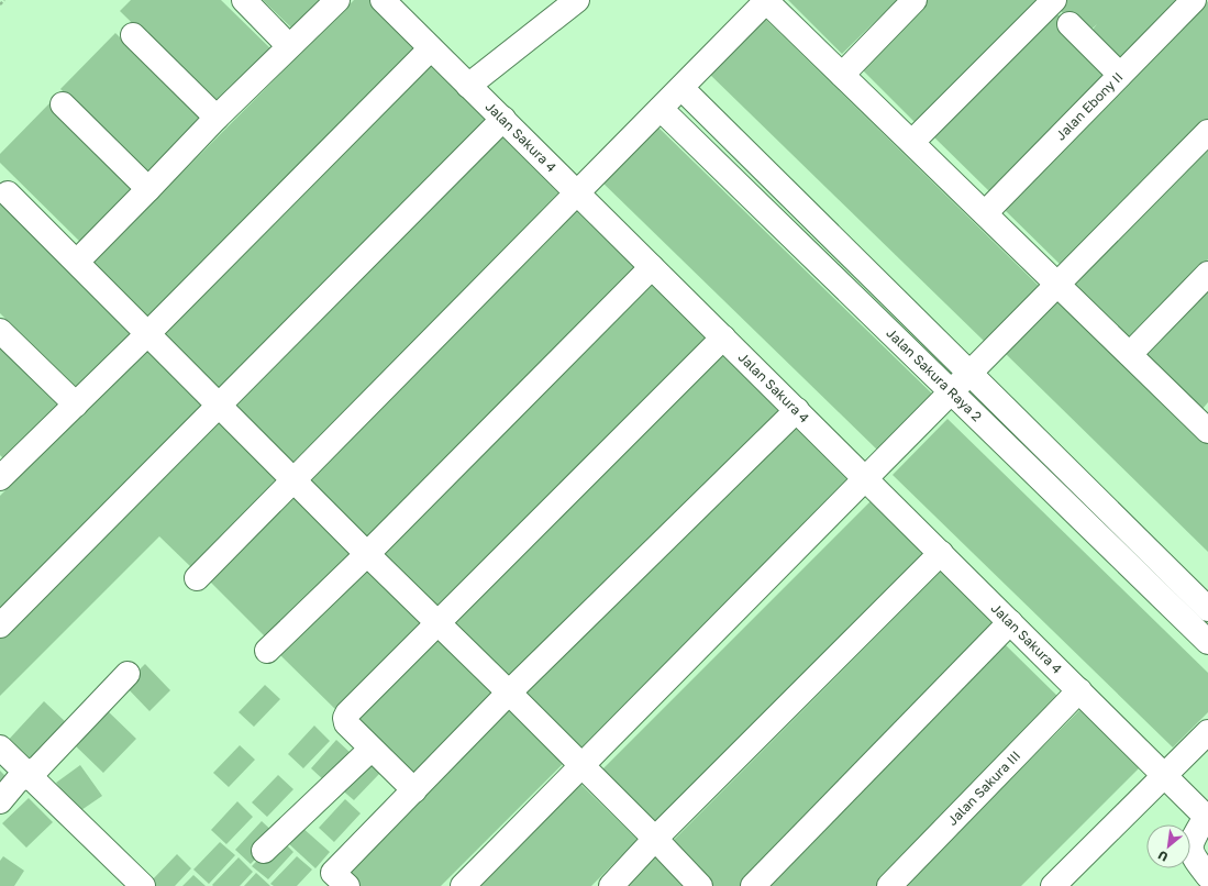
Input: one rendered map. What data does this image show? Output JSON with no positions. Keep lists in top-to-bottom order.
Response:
{
  "streets": {
    "street": [
      "Jalan Ebony II",
      "Jalan Sakura 4",
      "Jalan Sakura Raya 2",
      "Jalan Sakura III"
    ]
  },
  "crossings": [
    ["Jalan Sakura 4", "Jalan Sakura III"]
  ],
  "north": "bottom left"
}
